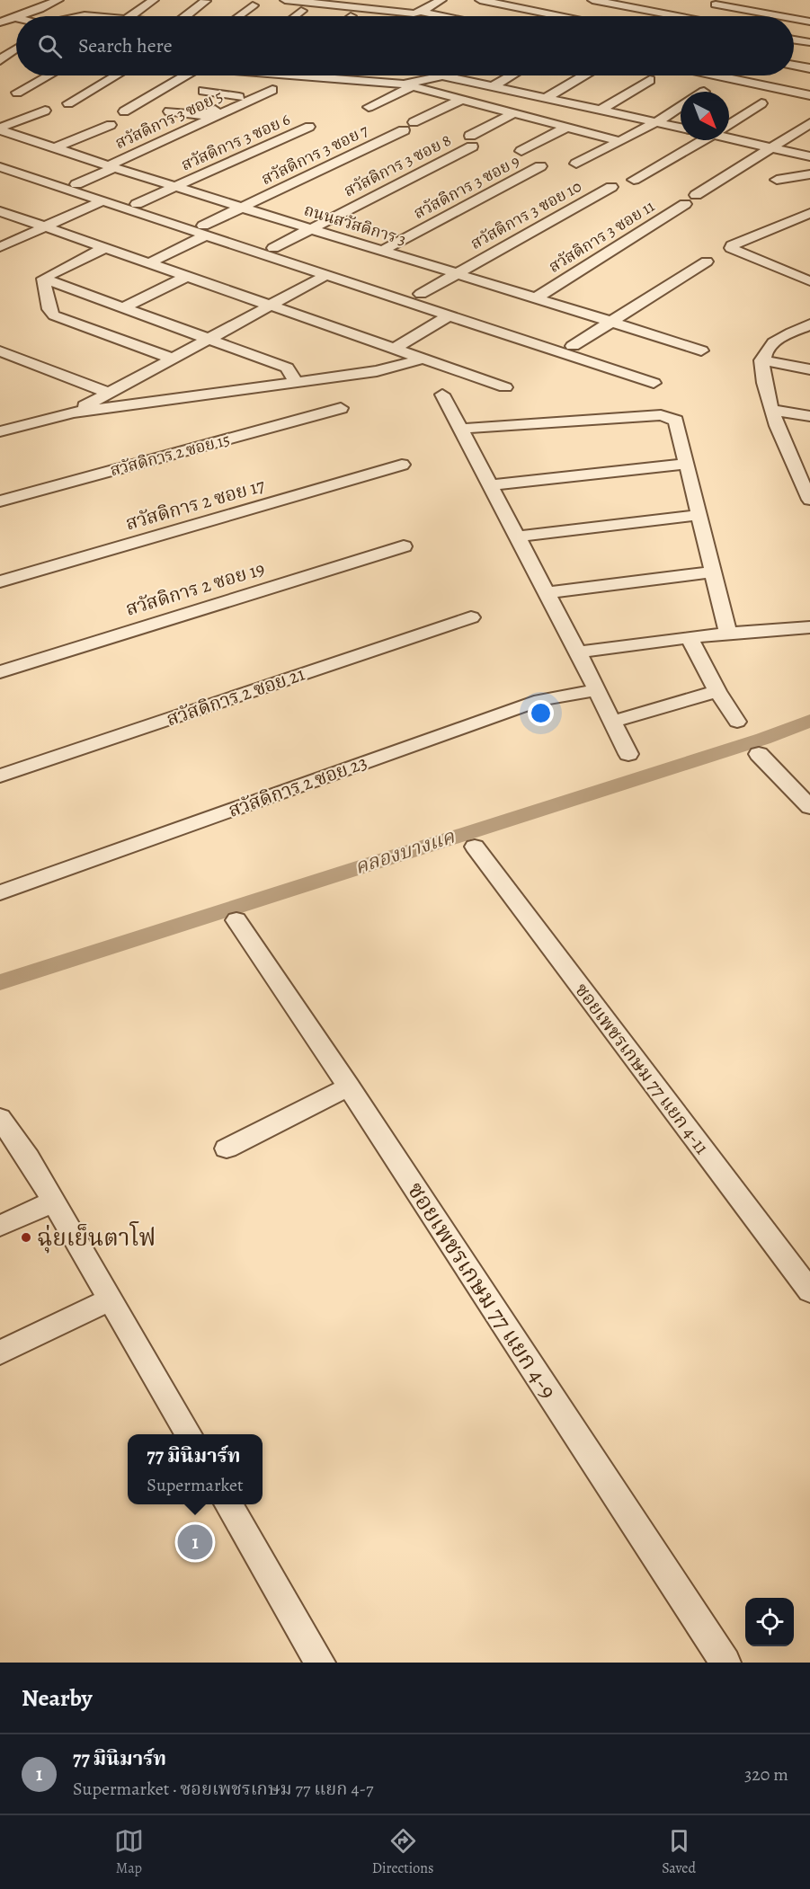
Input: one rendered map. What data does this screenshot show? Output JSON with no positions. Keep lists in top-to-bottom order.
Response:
{
  "streets": {
    "street": [
      "สวัสดิการ 3 ซอย 5",
      "สวัสดิการ 3 ซอย 6",
      "สวัสดิการ 3 ซอย 7",
      "สวัสดิการ 3 ซอย 8",
      "สวัสดิการ 3 ซอย 9",
      "สวัสดิการ 3 ซอย 10",
      "ถนนสวัสดิการ 3",
      "สวัสดิการ 3 ซอย 11",
      "สวัสดิการ 2 ซอย 15",
      "สวัสดิการ 2 ซอย 17",
      "สวัสดิการ 2 ซอย 19",
      "สวัสดิการ 2 ซอย 21",
      "สวัสดิการ 2 ซอย 23",
      "ซอยเพชรเกษม 77 แยก 4-11",
      "ซอยเพชรเกษม 77 แยก 4-9"
    ]
  },
  "crossings": [
    ["สวัสดิการ 3 ซอย 5", "ถนนสวัสดิการ 3"],
    ["สวัสดิการ 3 ซอย 6", "ถนนสวัสดิการ 3"],
    ["สวัสดิการ 3 ซอย 7", "ถนนสวัสดิการ 3"],
    ["สวัสดิการ 3 ซอย 8", "ถนนสวัสดิการ 3"],
    ["สวัสดิการ 3 ซอย 9", "ถนนสวัสดิการ 3"],
    ["สวัสดิการ 3 ซอย 10", "ถนนสวัสดิการ 3"],
    ["ถนนสวัสดิการ 3", "สวัสดิการ 3 ซอย 11"]
  ],
  "water": ["คลองบางแค"],
  "places": ["ฉุ่ยเย็นตาโฟ"],
  "north": "bottom right",
  "page": {
    "search": "Search here",
    "popup": ["77 มินิมาร์ท", "Supermarket"],
    "pins": "1",
    "heading": "Nearby",
    "list": [
      {
        "mark": "1",
        "name": "77 มินิมาร์ท",
        "note": "Supermarket · ซอยเพชรเกษม 77 แยก 4-7",
        "value": "320 m"
      }
    ],
    "nav": ["Map", "Directions", "Saved"]
  }
}
